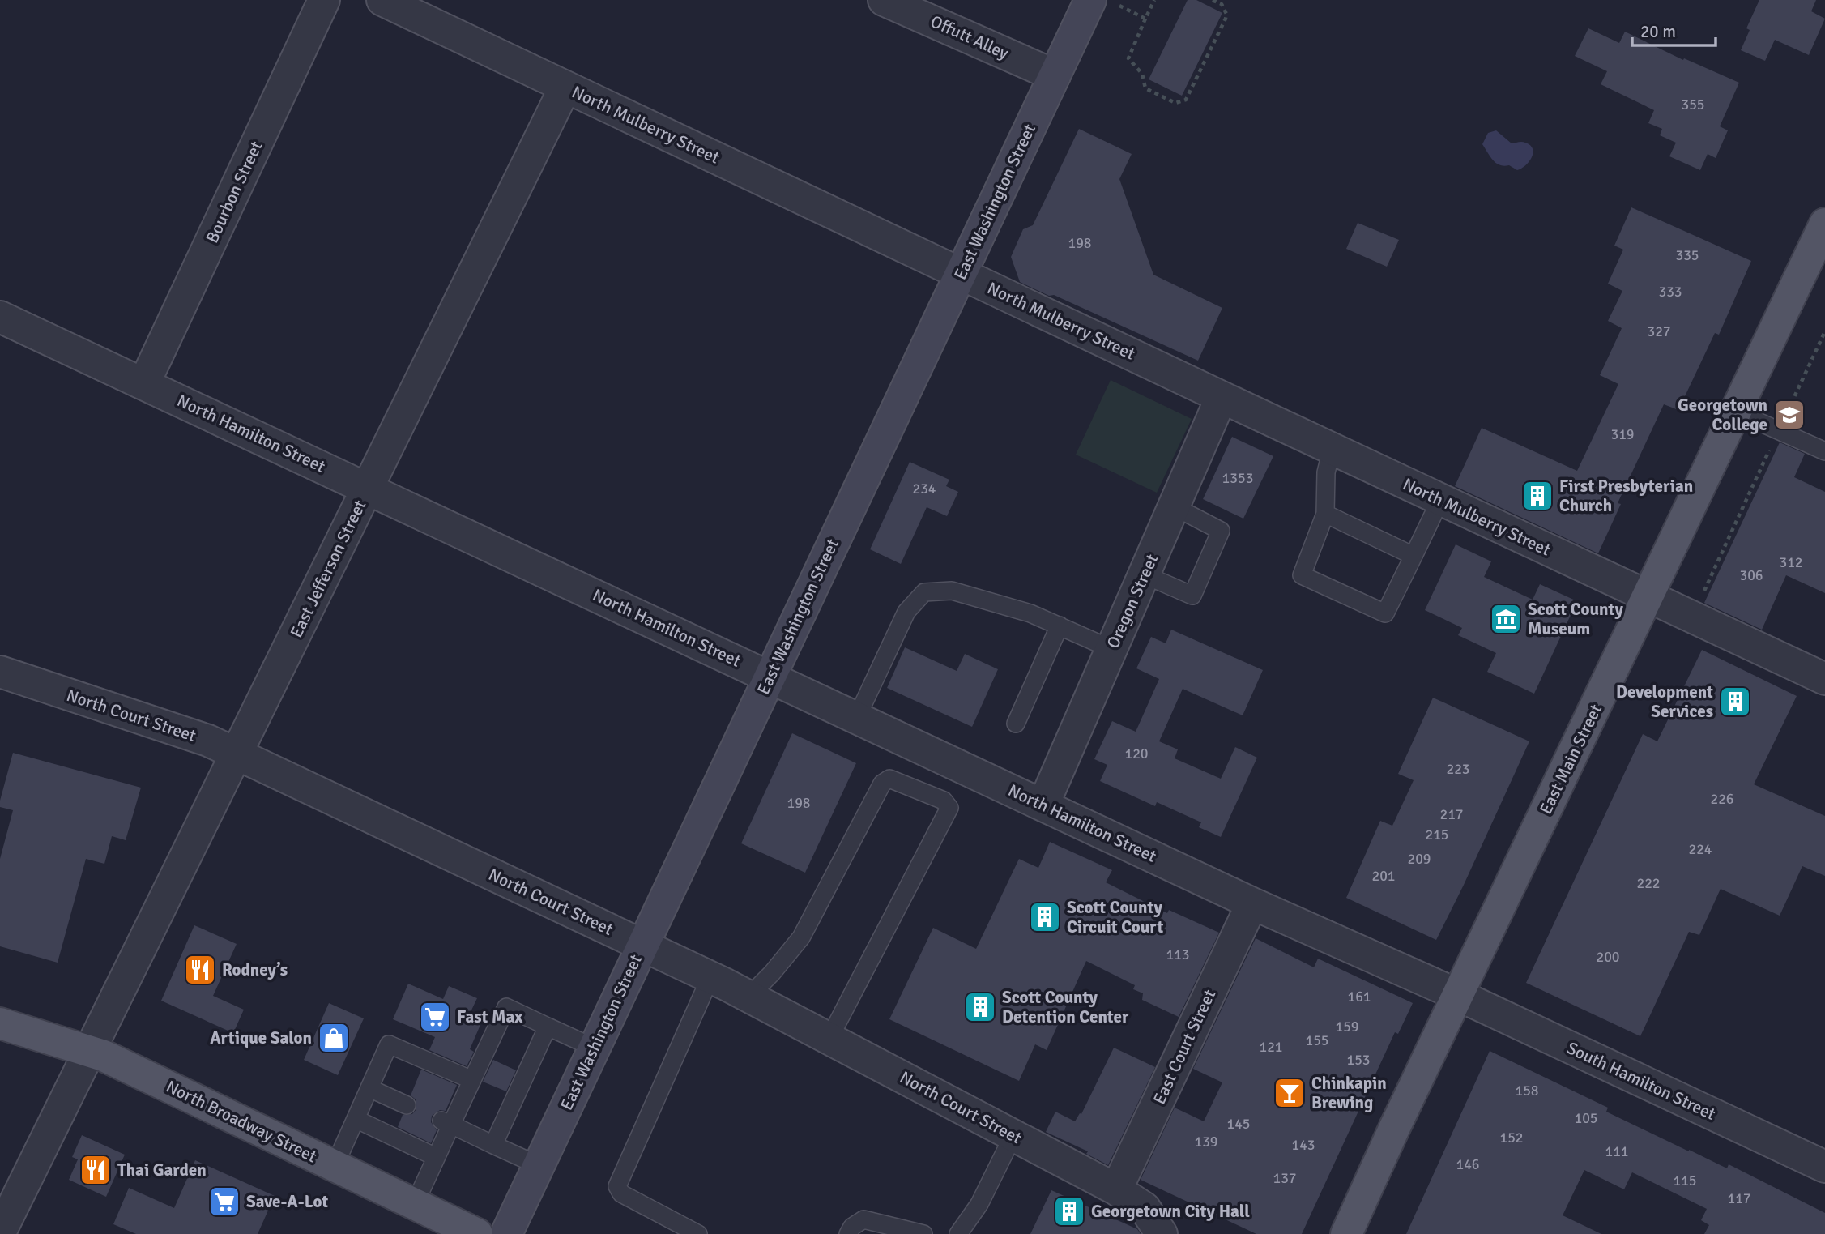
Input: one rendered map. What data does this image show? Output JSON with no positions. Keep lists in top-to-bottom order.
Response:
{
  "streets": {
    "main road": ["East Main Street", "North Broadway Street"],
    "street": [
      "Offutt Alley",
      "North Mulberry Street",
      "Bourbon Street",
      "East Washington Street",
      "North Hamilton Street",
      "East Jefferson Street",
      "Oregon Street",
      "North Court Street",
      "East Court Street",
      "South Hamilton Street"
    ]
  },
  "crossings": [
    ["Offutt Alley", "East Washington Street"],
    ["North Mulberry Street", "East Washington Street"],
    ["North Mulberry Street", "East Jefferson Street"],
    ["North Mulberry Street", "Oregon Street"],
    ["North Mulberry Street", "East Main Street"],
    ["Bourbon Street", "North Hamilton Street"],
    ["East Washington Street", "North Hamilton Street"],
    ["East Washington Street", "North Court Street"],
    ["North Hamilton Street", "East Jefferson Street"],
    ["North Hamilton Street", "Oregon Street"],
    ["North Hamilton Street", "East Main Street"],
    ["North Hamilton Street", "East Court Street"],
    ["North Hamilton Street", "South Hamilton Street"],
    ["East Jefferson Street", "North Court Street"],
    ["East Jefferson Street", "North Broadway Street"],
    ["North Court Street", "East Court Street"],
    ["East Main Street", "South Hamilton Street"]
  ],
  "places": {
    "school or university": ["Georgetown College"],
    "building": [
      "First Presbyterian Church",
      "Development Services",
      "Scott County Circuit Court",
      "Scott County Detention Center",
      "Georgetown City Hall"
    ],
    "museum": ["Scott County Museum"],
    "restaurant": ["Rodney’s", "Thai Garden"],
    "supermarket": ["Fast Max", "Save-A-Lot"],
    "shop": ["Artique Salon"],
    "bar": ["Chinkapin Brewing"]
  },
  "house_numbers": [
    "355",
    "198",
    "335",
    "333",
    "327",
    "319",
    "1353",
    "234",
    "312",
    "306",
    "120",
    "223",
    "226",
    "198",
    "217",
    "215",
    "224",
    "209",
    "201",
    "222",
    "113",
    "200",
    "161",
    "159",
    "155",
    "121",
    "153",
    "158",
    "105",
    "145",
    "152",
    "139",
    "143",
    "111",
    "146",
    "137",
    "115",
    "117"
  ],
  "scale_bar": "20 m"
}
